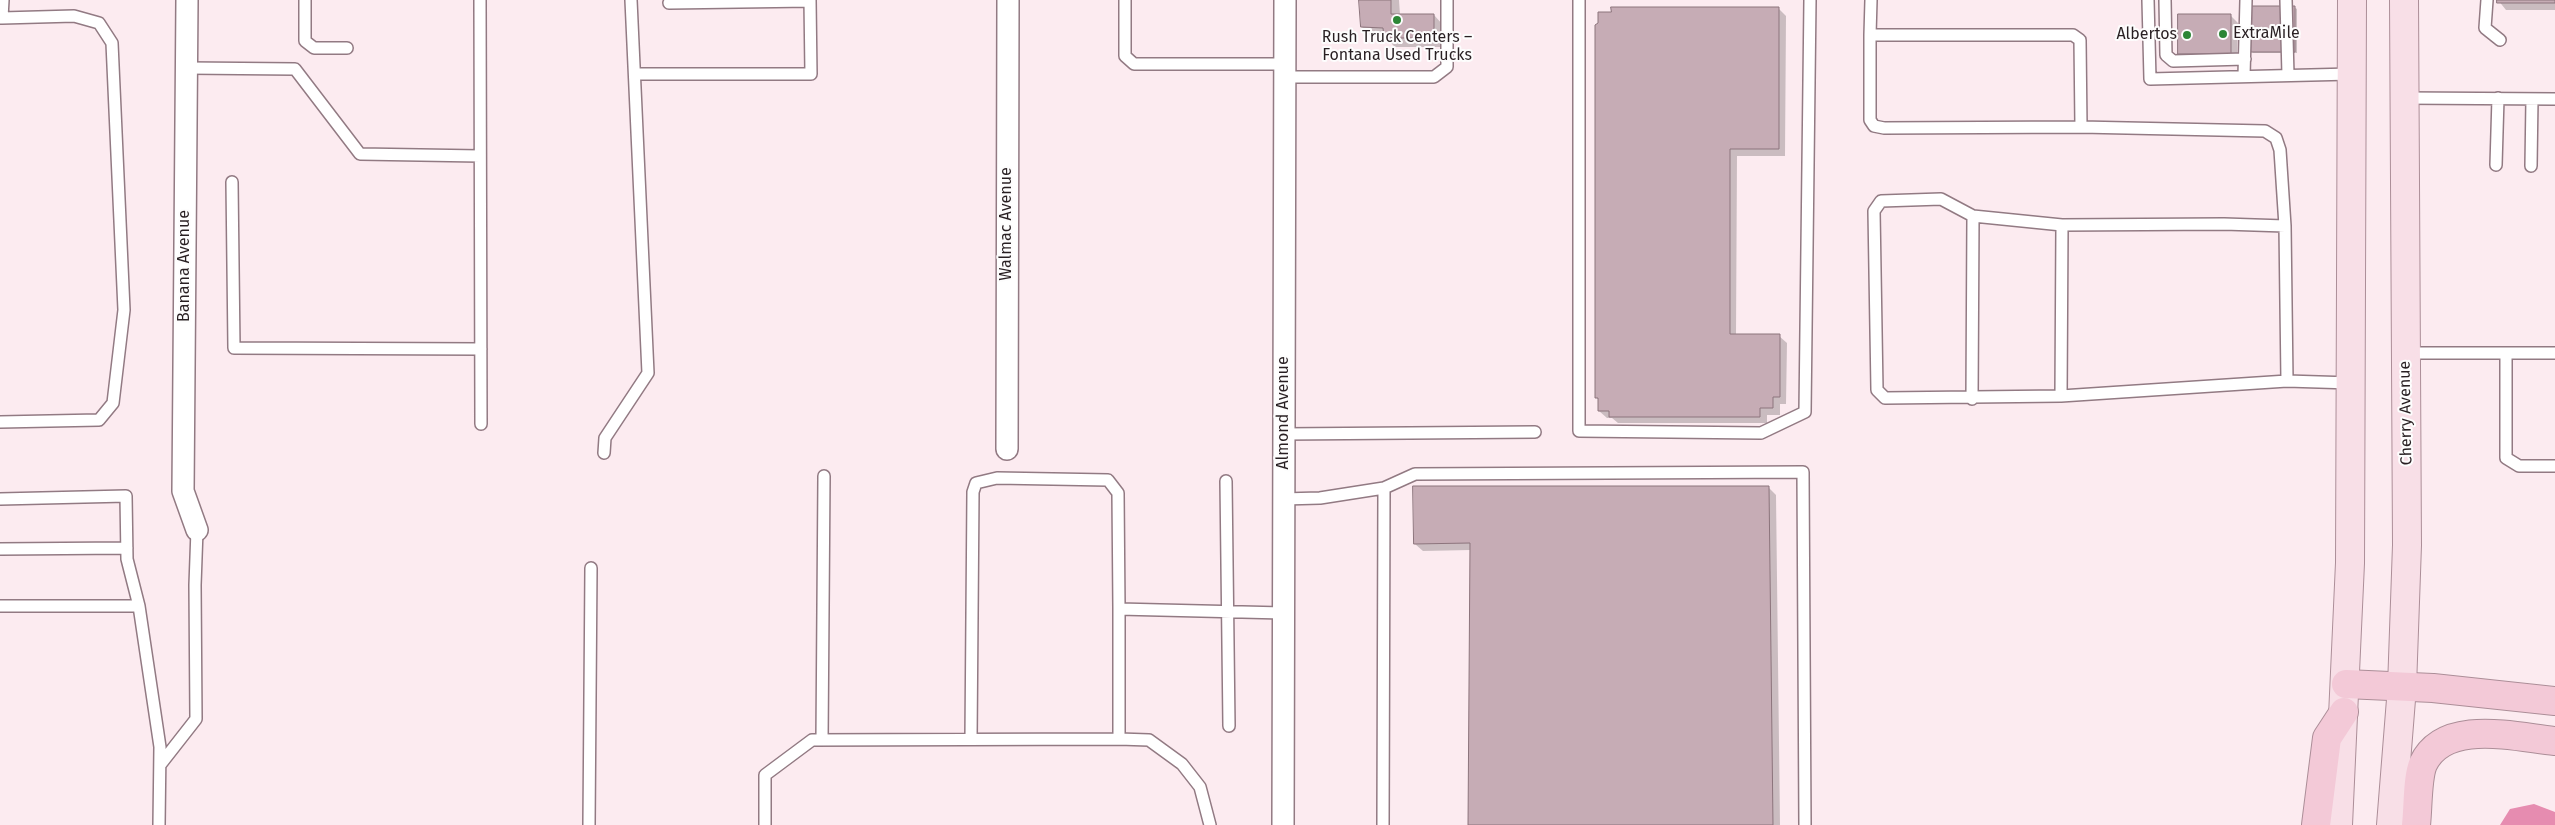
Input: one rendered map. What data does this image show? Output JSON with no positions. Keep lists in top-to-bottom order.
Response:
{
  "streets": {
    "main road": ["Cherry Avenue"],
    "street": ["Walmac Avenue", "Banana Avenue", "Almond Avenue"]
  },
  "places": ["Rush Truck Centers – Fontana Used Trucks", "ExtraMile", "Albertos"]
}
